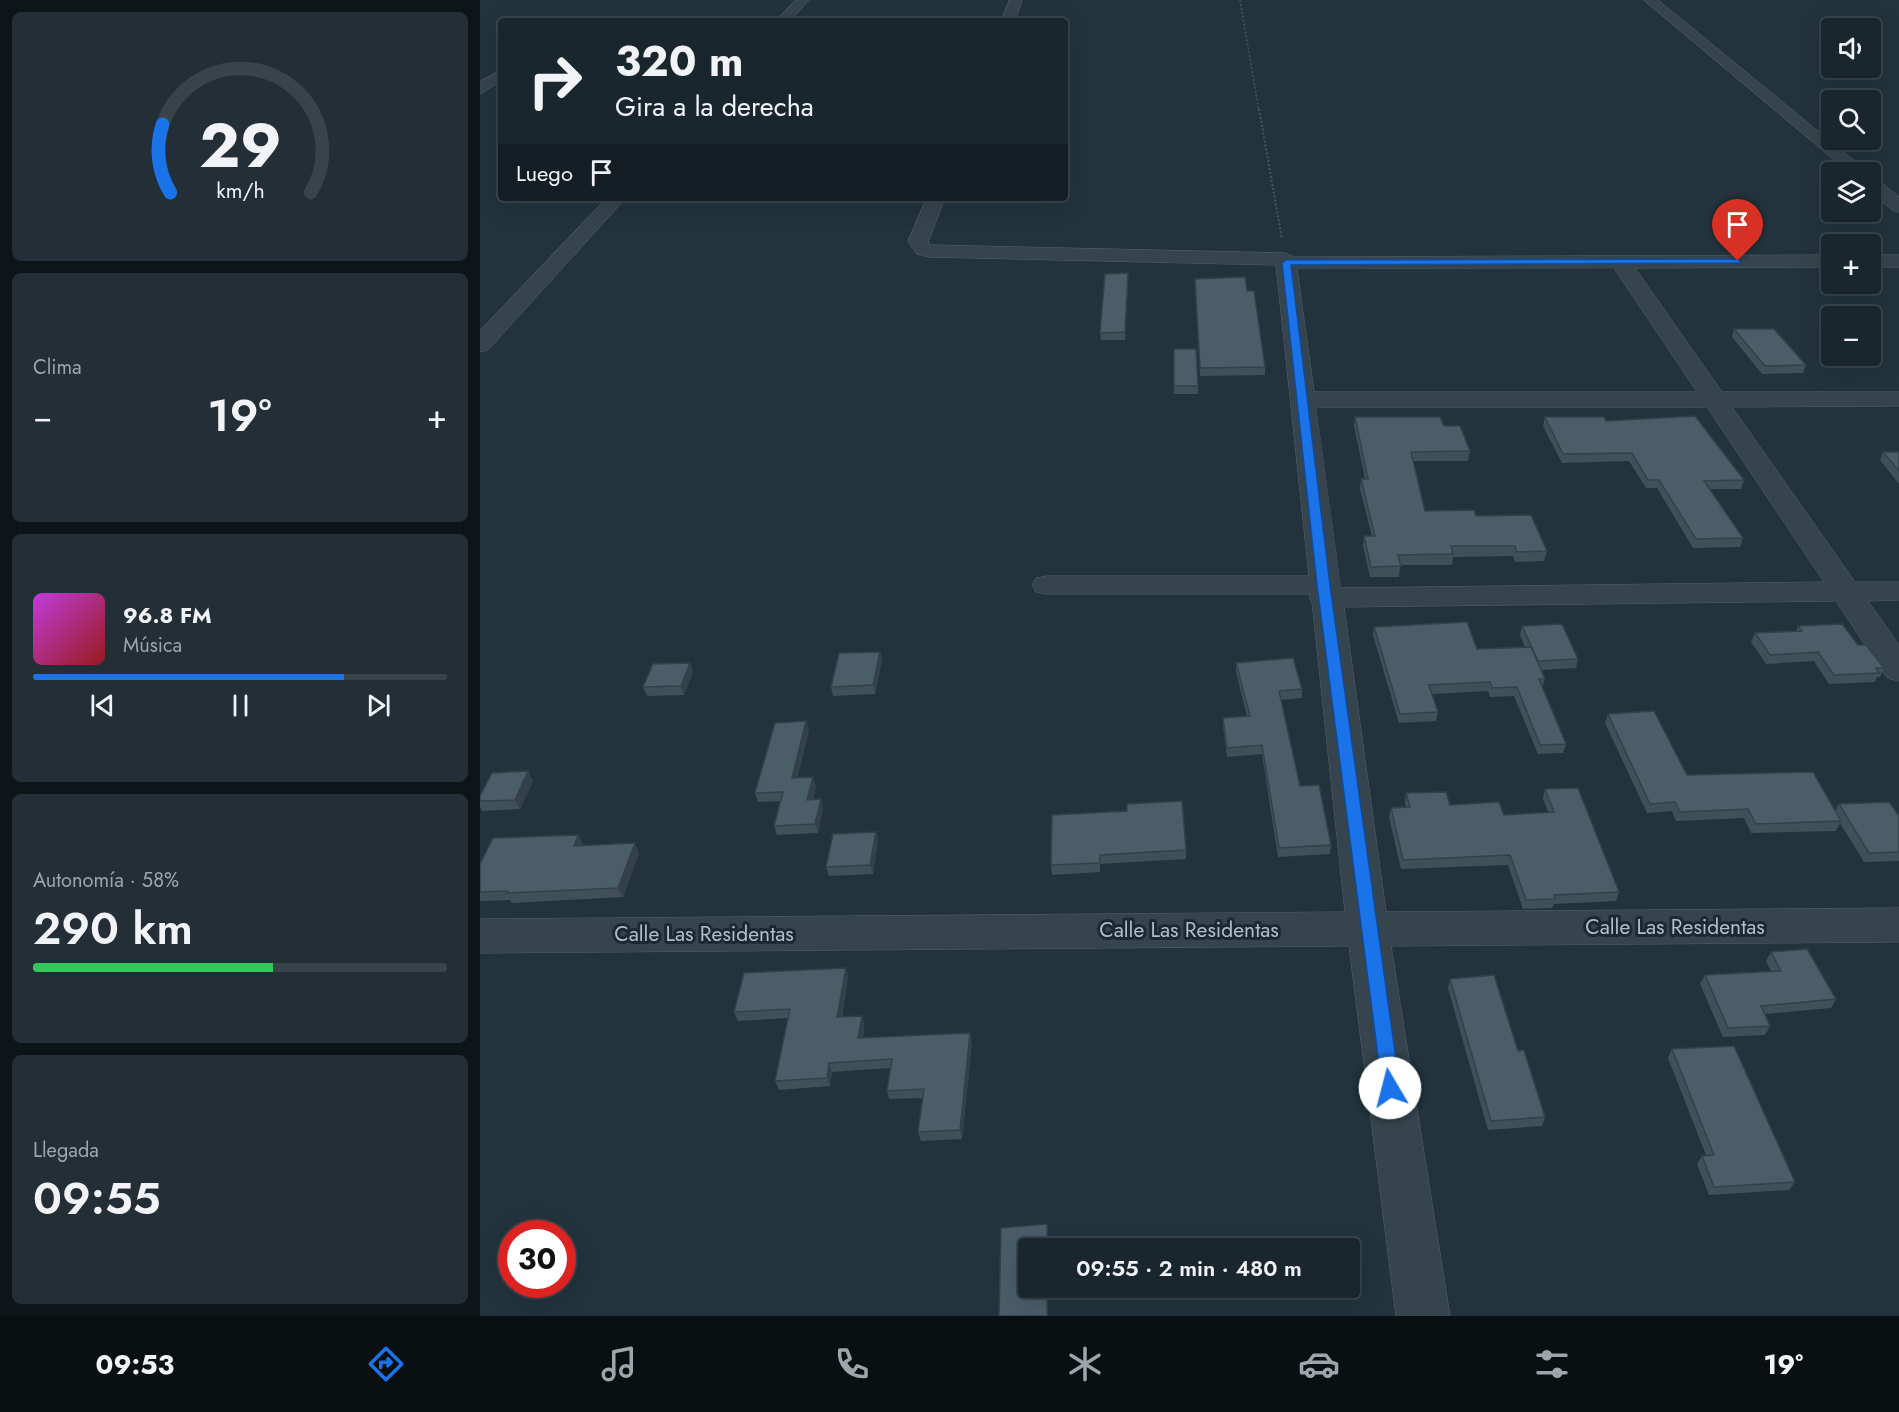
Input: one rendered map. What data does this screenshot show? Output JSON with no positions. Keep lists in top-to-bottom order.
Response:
{
  "streets": {
    "street": ["Calle Las Residentas"]
  },
  "page": {
    "map_buttons": ["+", "−"],
    "turn": ["320 m", "Gira a la derecha"],
    "then": "Luego",
    "tile": [
      "Clima",
      ["Autonomía · 58%", "290 km"],
      ["Llegada", "09:55"]
    ],
    "heat": ["−", "19°", "+"],
    "song": ["96.8 FM", "Música"],
    "limit": "30",
    "trip": "09:55 · 2 min · 480 m",
    "tabs": ["09:53", "19°"],
    "gauge": ["29", "km/h"]
  }
}
